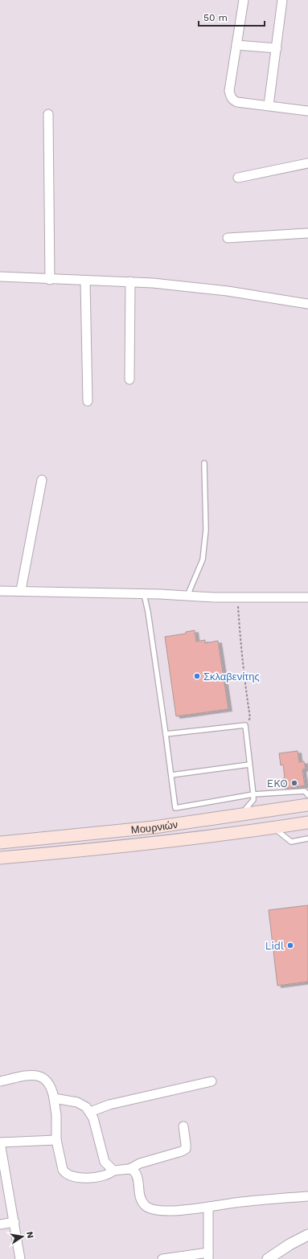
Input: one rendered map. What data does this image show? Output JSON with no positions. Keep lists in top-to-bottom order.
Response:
{
  "streets": {
    "main road": ["Μουρνιών"]
  },
  "places": ["Σκλαβενίτης", "EKO", "Lidl"],
  "scale_bar": "50 m",
  "north": "right"
}
